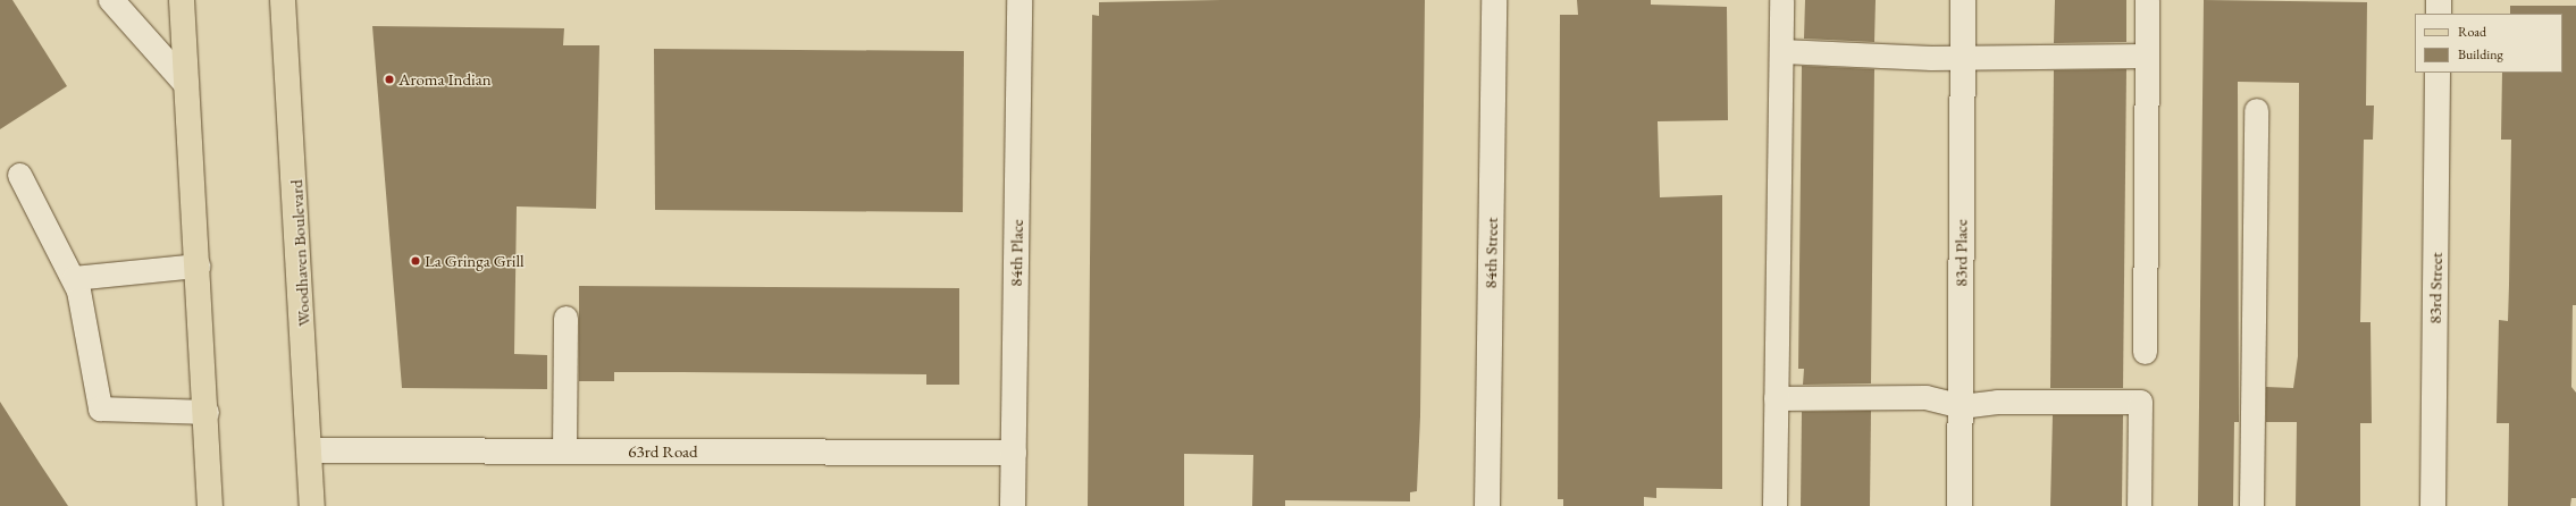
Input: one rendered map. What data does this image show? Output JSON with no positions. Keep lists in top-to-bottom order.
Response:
{
  "streets": {
    "main road": ["Woodhaven Boulevard"],
    "street": [
      "84th Place",
      "84th Street",
      "83rd Place",
      "83rd Street",
      "63rd Road"
    ]
  },
  "crossings": [
    ["Woodhaven Boulevard", "63rd Road"],
    ["84th Place", "63rd Road"]
  ],
  "places": ["Aroma Indian", "La Gringa Grill"],
  "legend": ["Road", "Building"]
}
